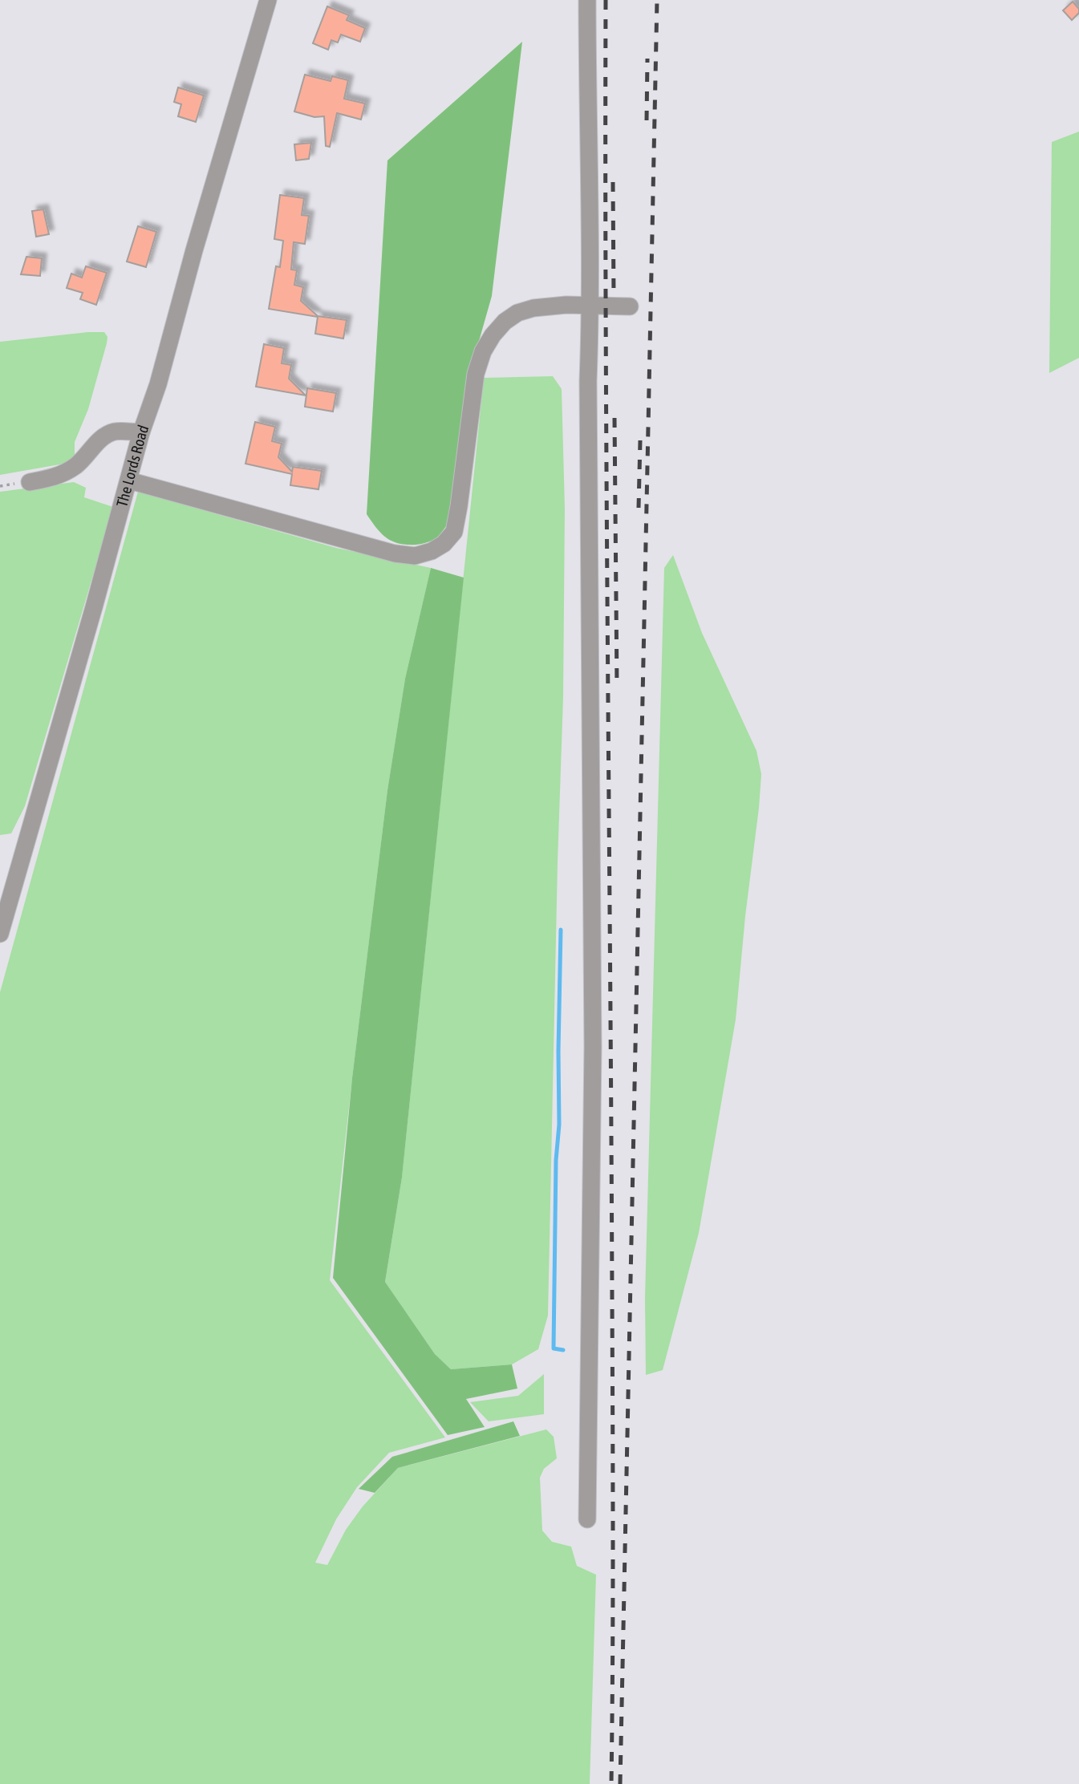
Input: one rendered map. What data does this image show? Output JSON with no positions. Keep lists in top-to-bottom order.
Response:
{
  "streets": {
    "street": ["The Lords Road"]
  }
}
